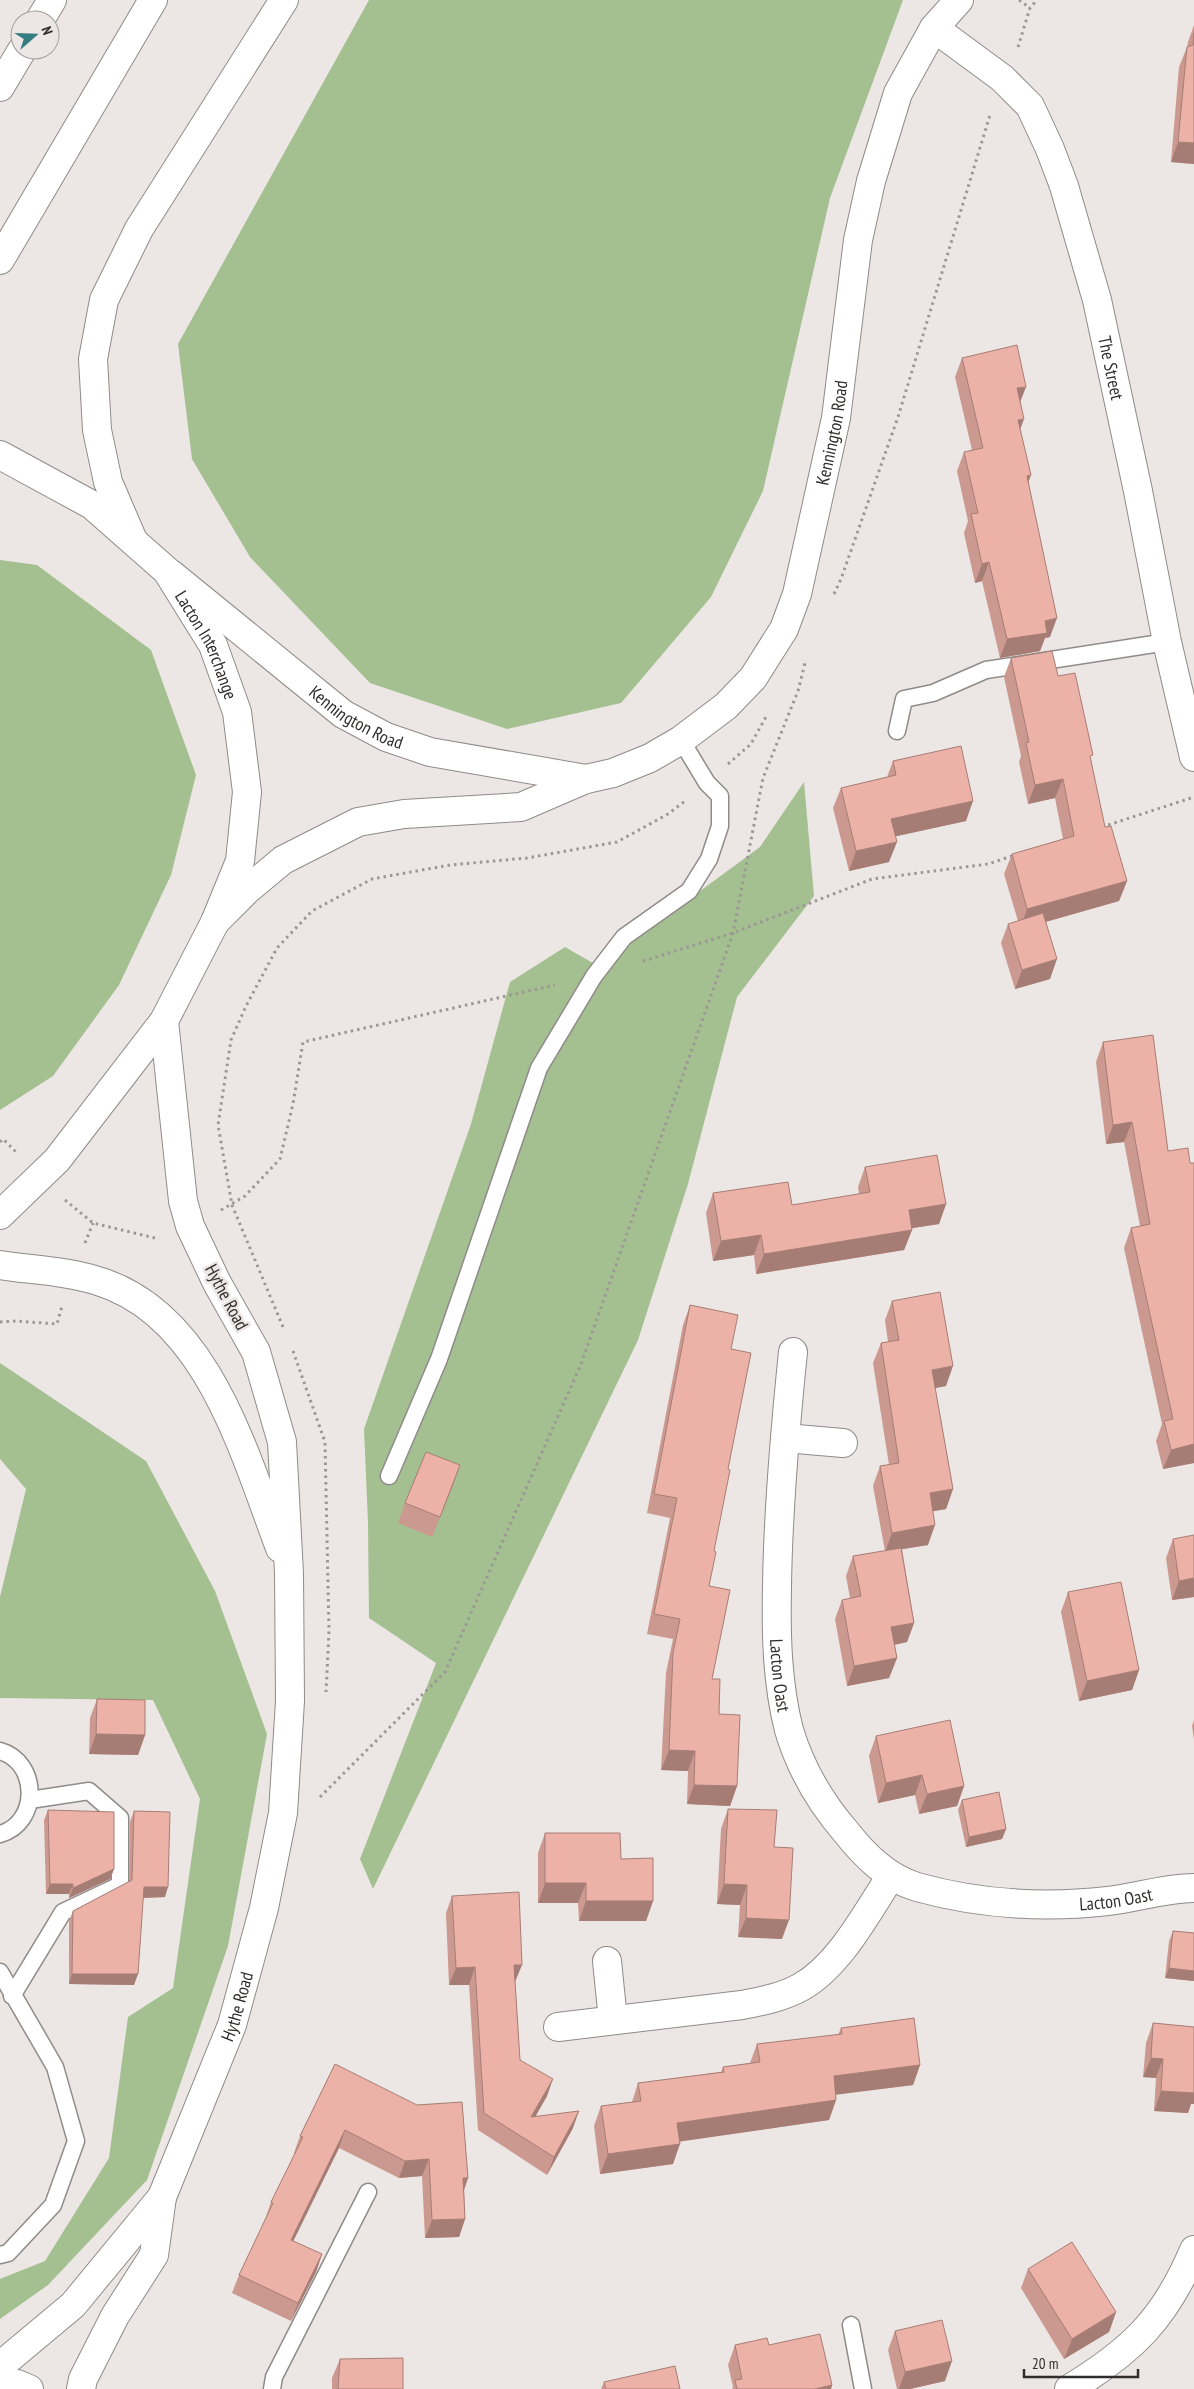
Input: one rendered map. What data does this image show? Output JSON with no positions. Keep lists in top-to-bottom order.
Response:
{
  "streets": {
    "main road": [
      "The Street",
      "Kennington Road",
      "Lacton Interchange",
      "Hythe Road",
      "Lacton Oast"
    ]
  },
  "crossings": [
    ["The Street", "Kennington Road"],
    ["Kennington Road", "Lacton Interchange"]
  ],
  "scale_bar": "20 m",
  "north": "right"
}
